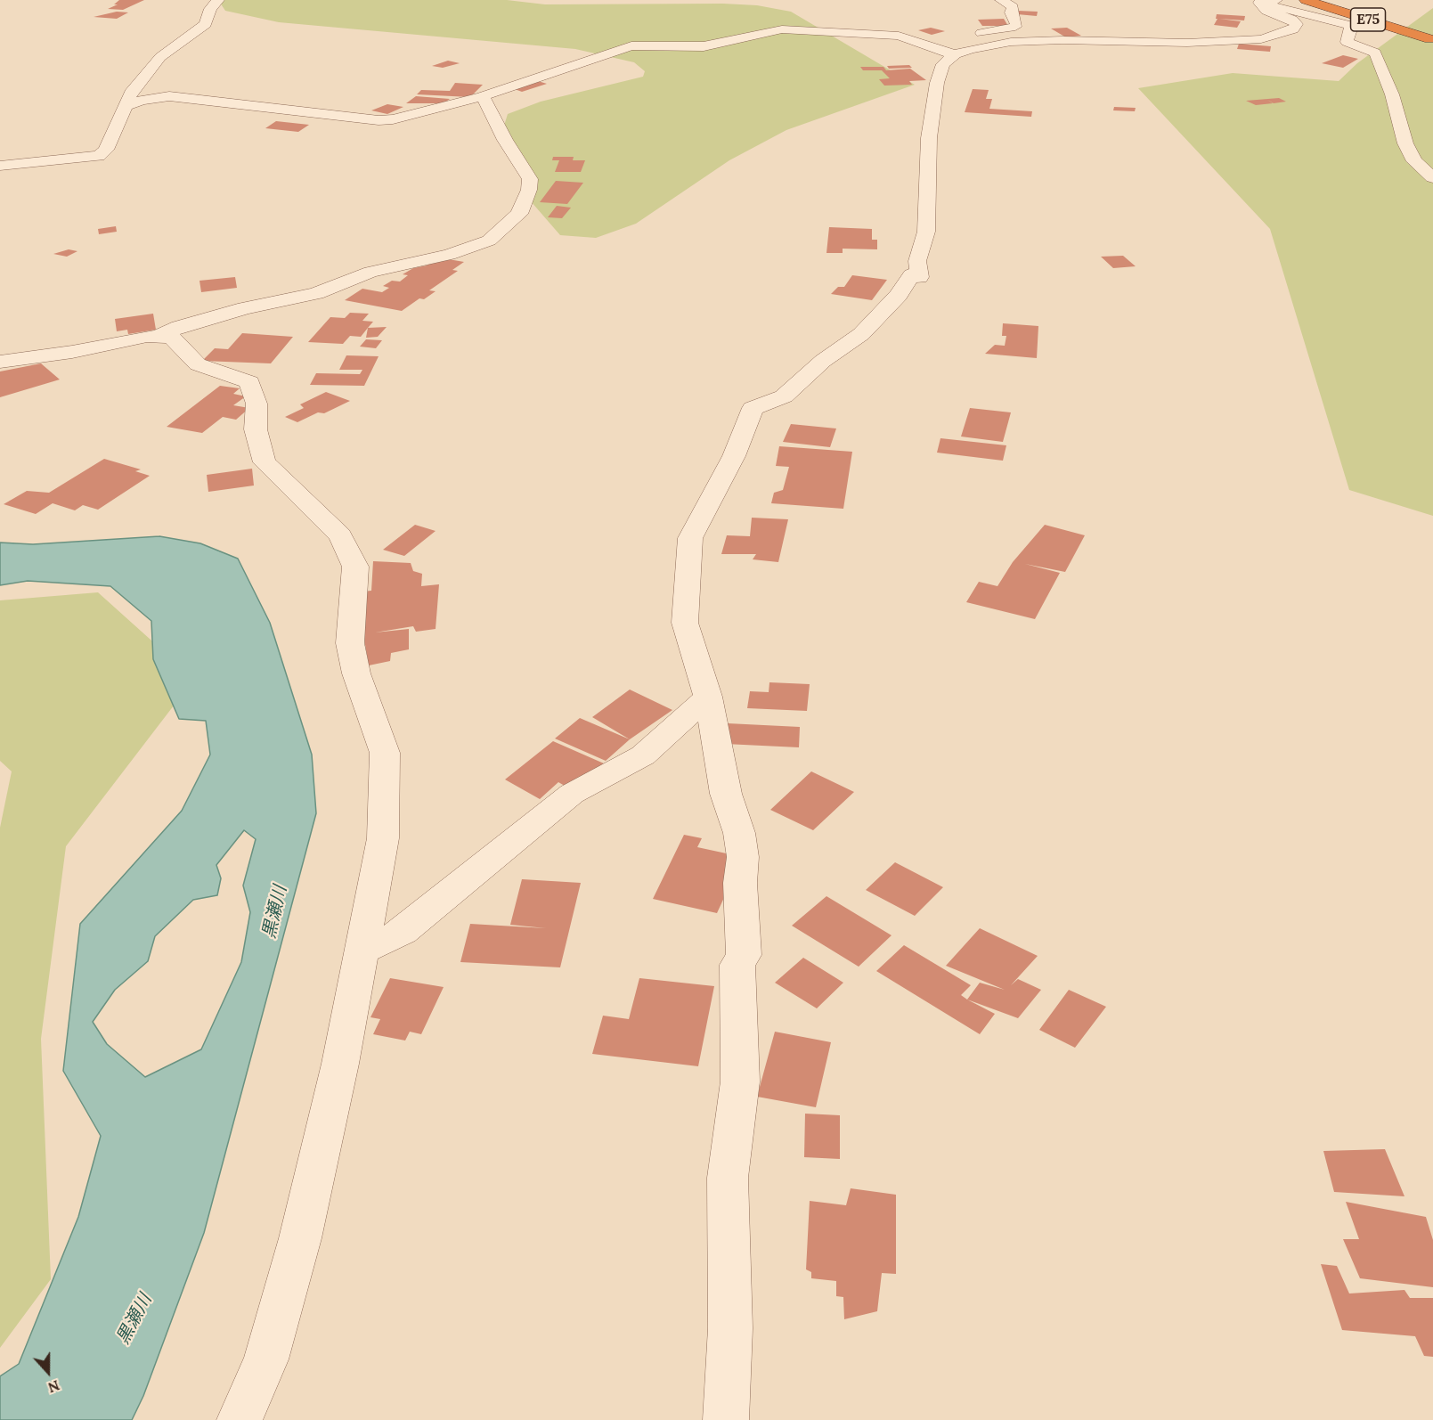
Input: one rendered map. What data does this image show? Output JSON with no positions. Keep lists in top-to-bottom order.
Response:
{
  "streets": {
    "highway": ["E75"]
  },
  "water": ["黒瀬川"],
  "north": "bottom"
}
